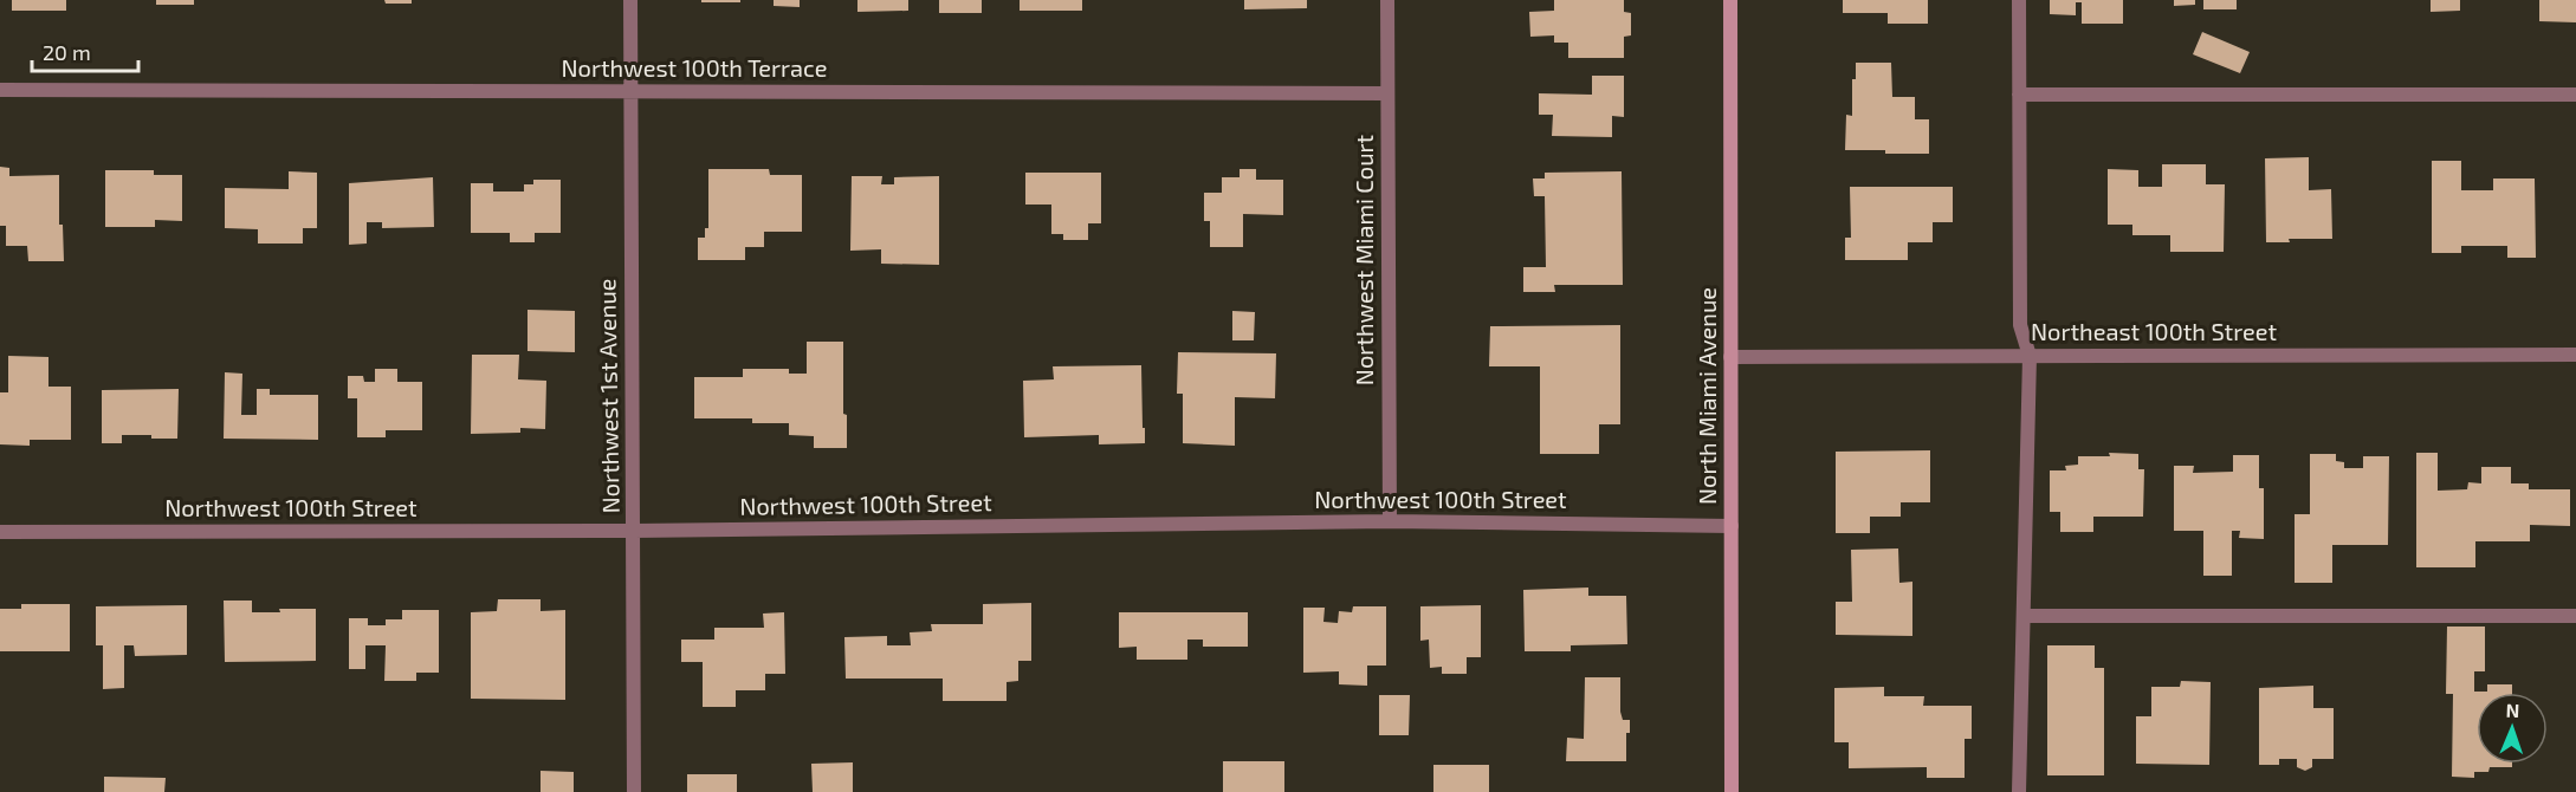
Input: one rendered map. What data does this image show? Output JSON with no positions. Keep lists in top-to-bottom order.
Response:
{
  "streets": {
    "main road": ["North Miami Avenue"],
    "street": [
      "Northwest 100th Terrace",
      "Northwest Miami Court",
      "Northeast 100th Street",
      "Northwest 1st Avenue",
      "Northwest 100th Street"
    ]
  },
  "crossings": [
    ["Northwest 100th Terrace", "Northwest Miami Court"],
    ["Northwest 100th Terrace", "Northwest 1st Avenue"],
    ["Northwest Miami Court", "Northwest 100th Street"],
    ["Northeast 100th Street", "North Miami Avenue"],
    ["Northwest 1st Avenue", "Northwest 100th Street"],
    ["North Miami Avenue", "Northwest 100th Street"]
  ],
  "scale_bar": "20 m",
  "north": "top"
}
